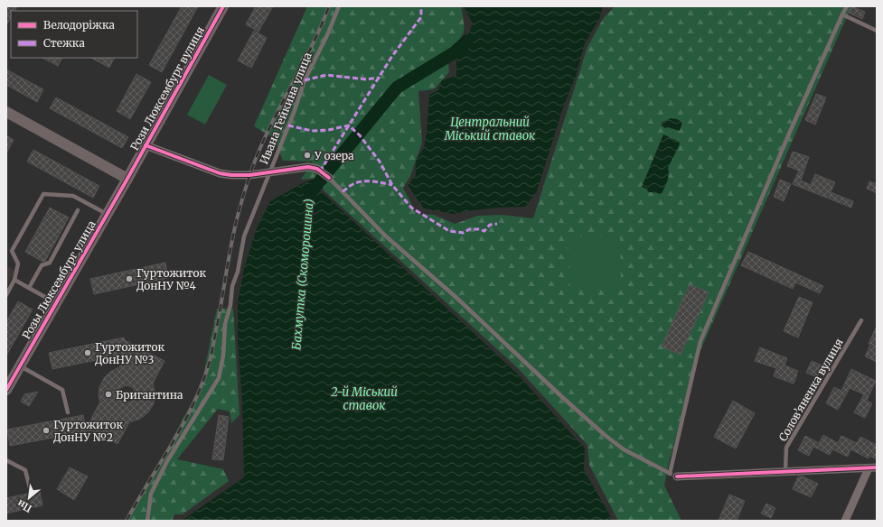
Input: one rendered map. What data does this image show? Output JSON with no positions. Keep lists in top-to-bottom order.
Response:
{
  "streets": {
    "street": ["Рози Люксембург вулиця", "Розы Люксембург улица"],
    "lane": ["Ивана Гейкина улица", "Солов’яненка вулиця"]
  },
  "crossings": [
    ["Рози Люксембург вулиця", "Розы Люксембург улица"]
  ],
  "water": ["Центральний Міський ставок", "Бахмутка (Скоморошина)", "2-й Міський ставок"],
  "places": [
    "У озера",
    "Гуртожиток ДонНУ №4",
    "Гуртожиток ДонНУ №3",
    "Бригантина",
    "Гуртожиток ДонНУ №2"
  ],
  "legend": ["Велодоріжка", "Стежка"],
  "north": "bottom left"
}
